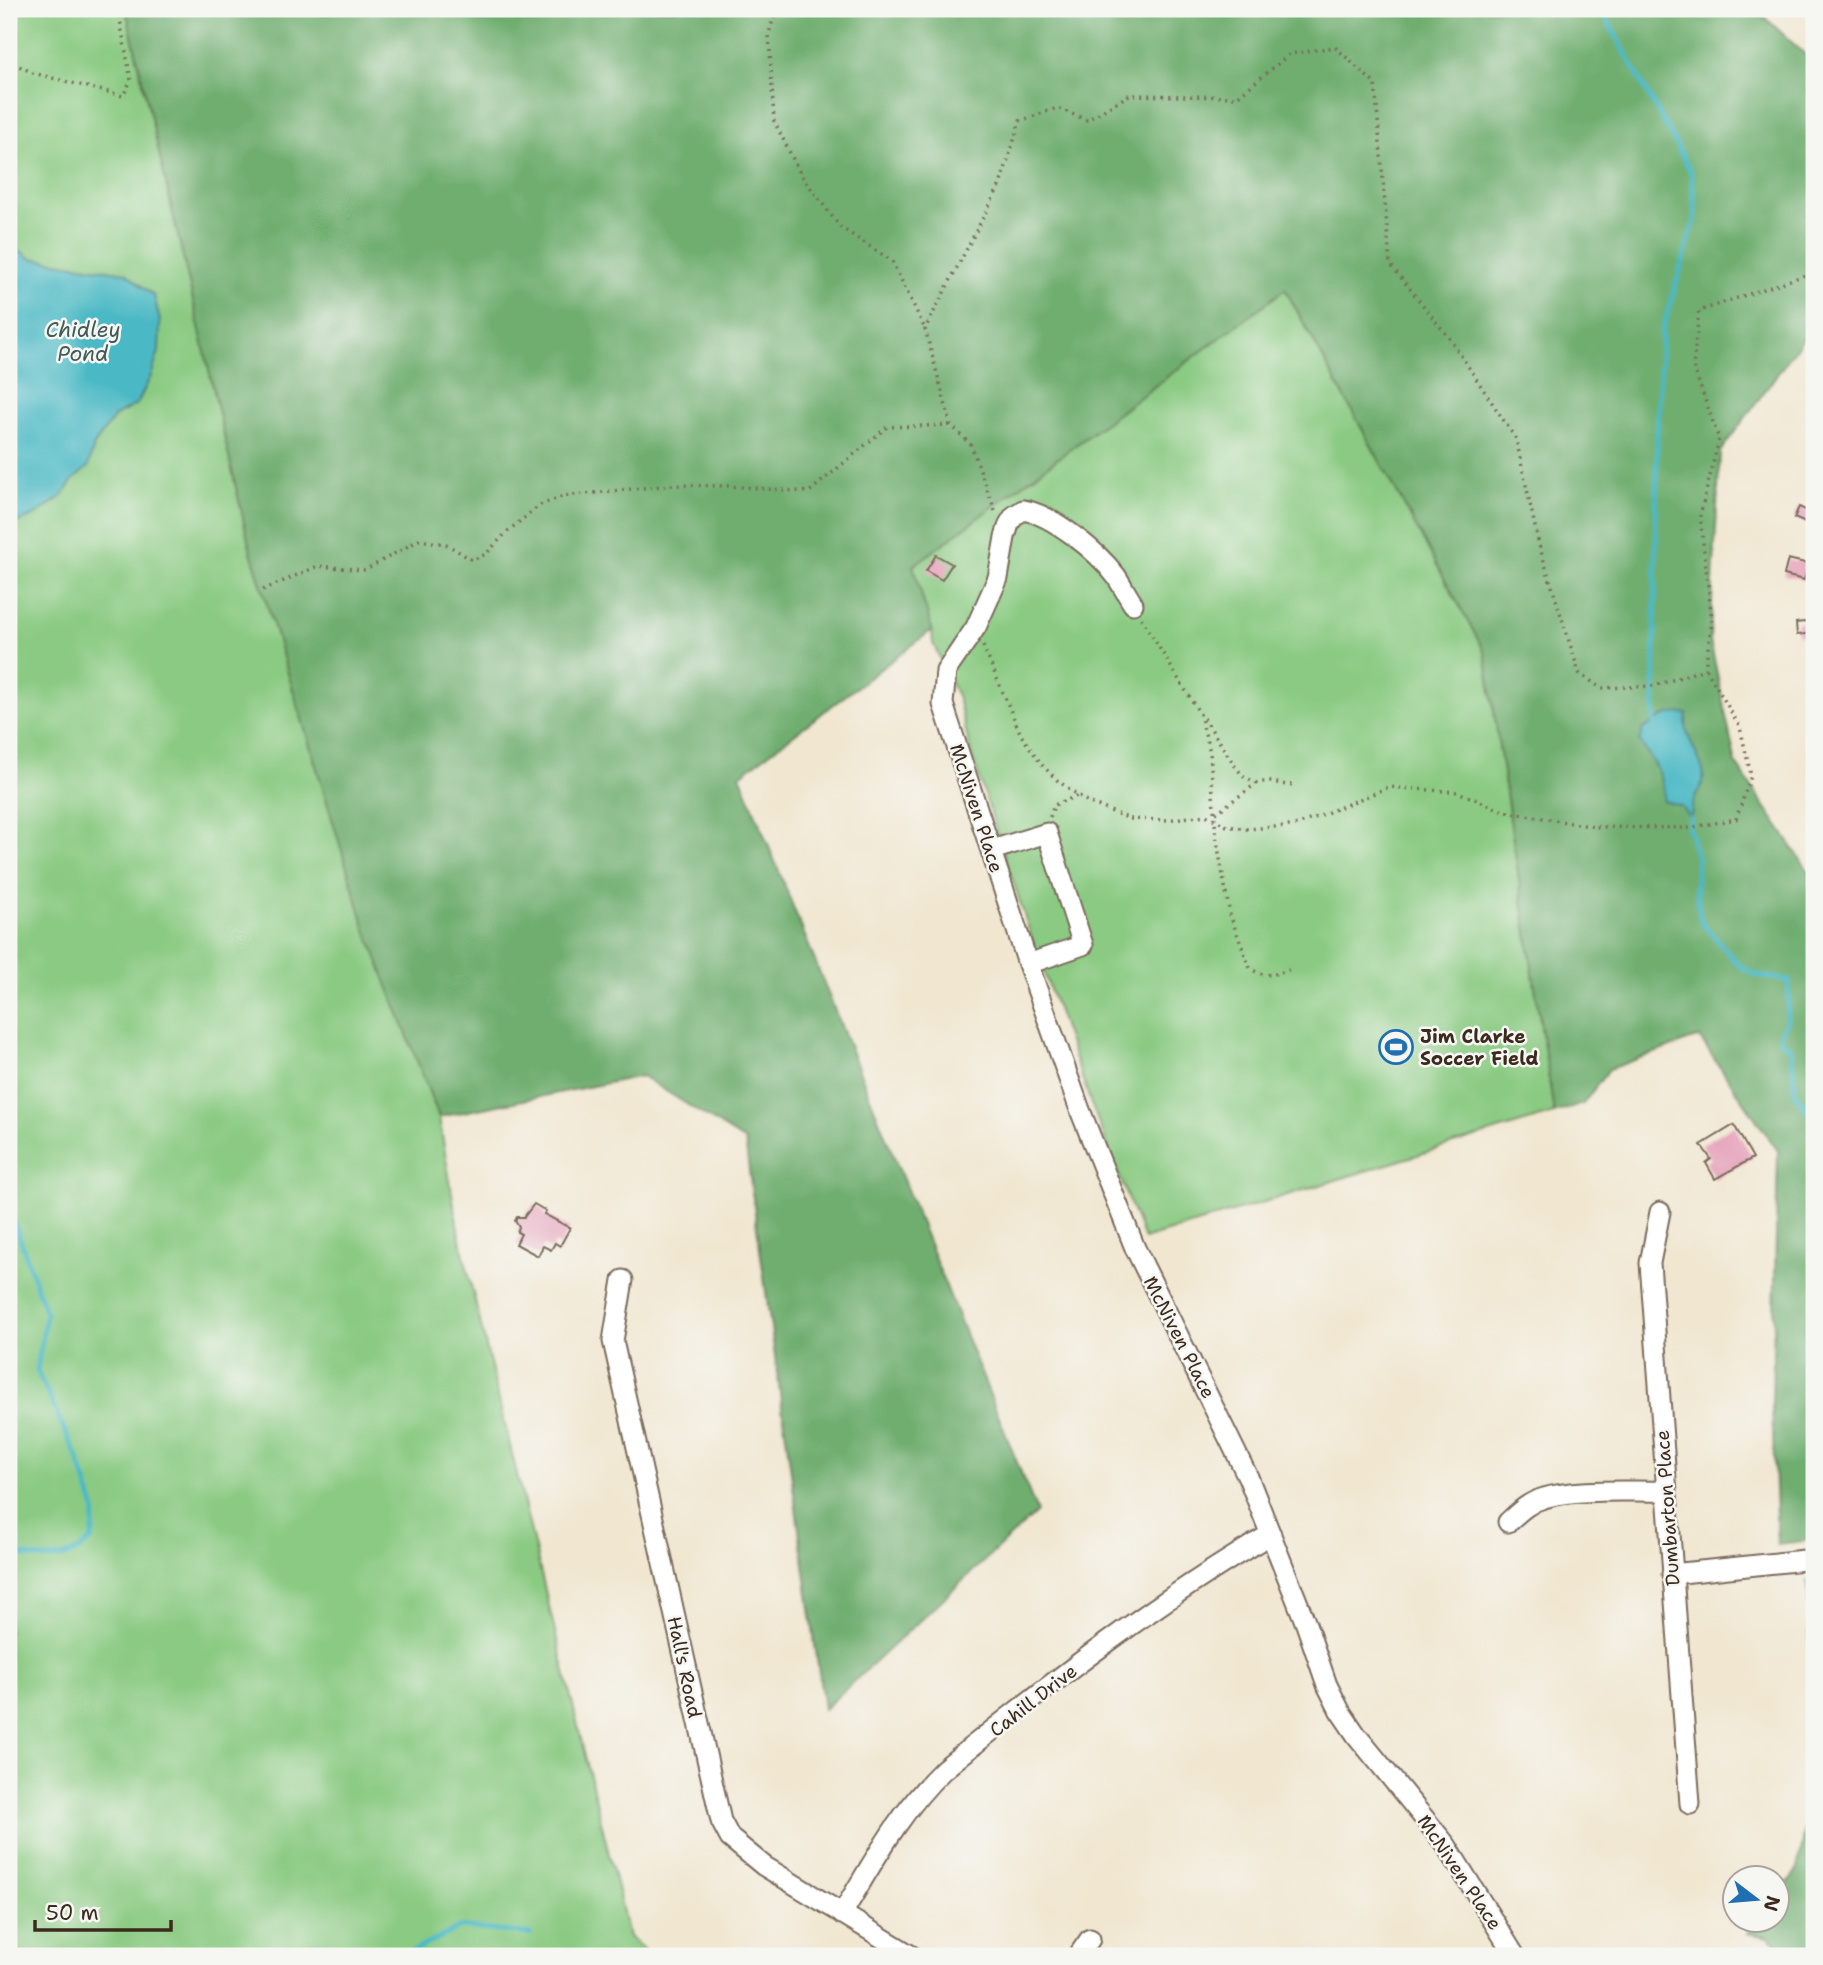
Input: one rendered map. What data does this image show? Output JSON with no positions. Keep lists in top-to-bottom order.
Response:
{
  "streets": {
    "street": [
      "McNiven Place",
      "Dumbarton Place",
      "Hall's Road",
      "Cahill Drive"
    ]
  },
  "crossings": [
    ["McNiven Place", "Cahill Drive"],
    ["Hall's Road", "Cahill Drive"]
  ],
  "water": ["Chidley Pond"],
  "places": {
    "sports": ["Jim Clarke Soccer Field"]
  },
  "scale_bar": "50 m",
  "north": "right"
}
